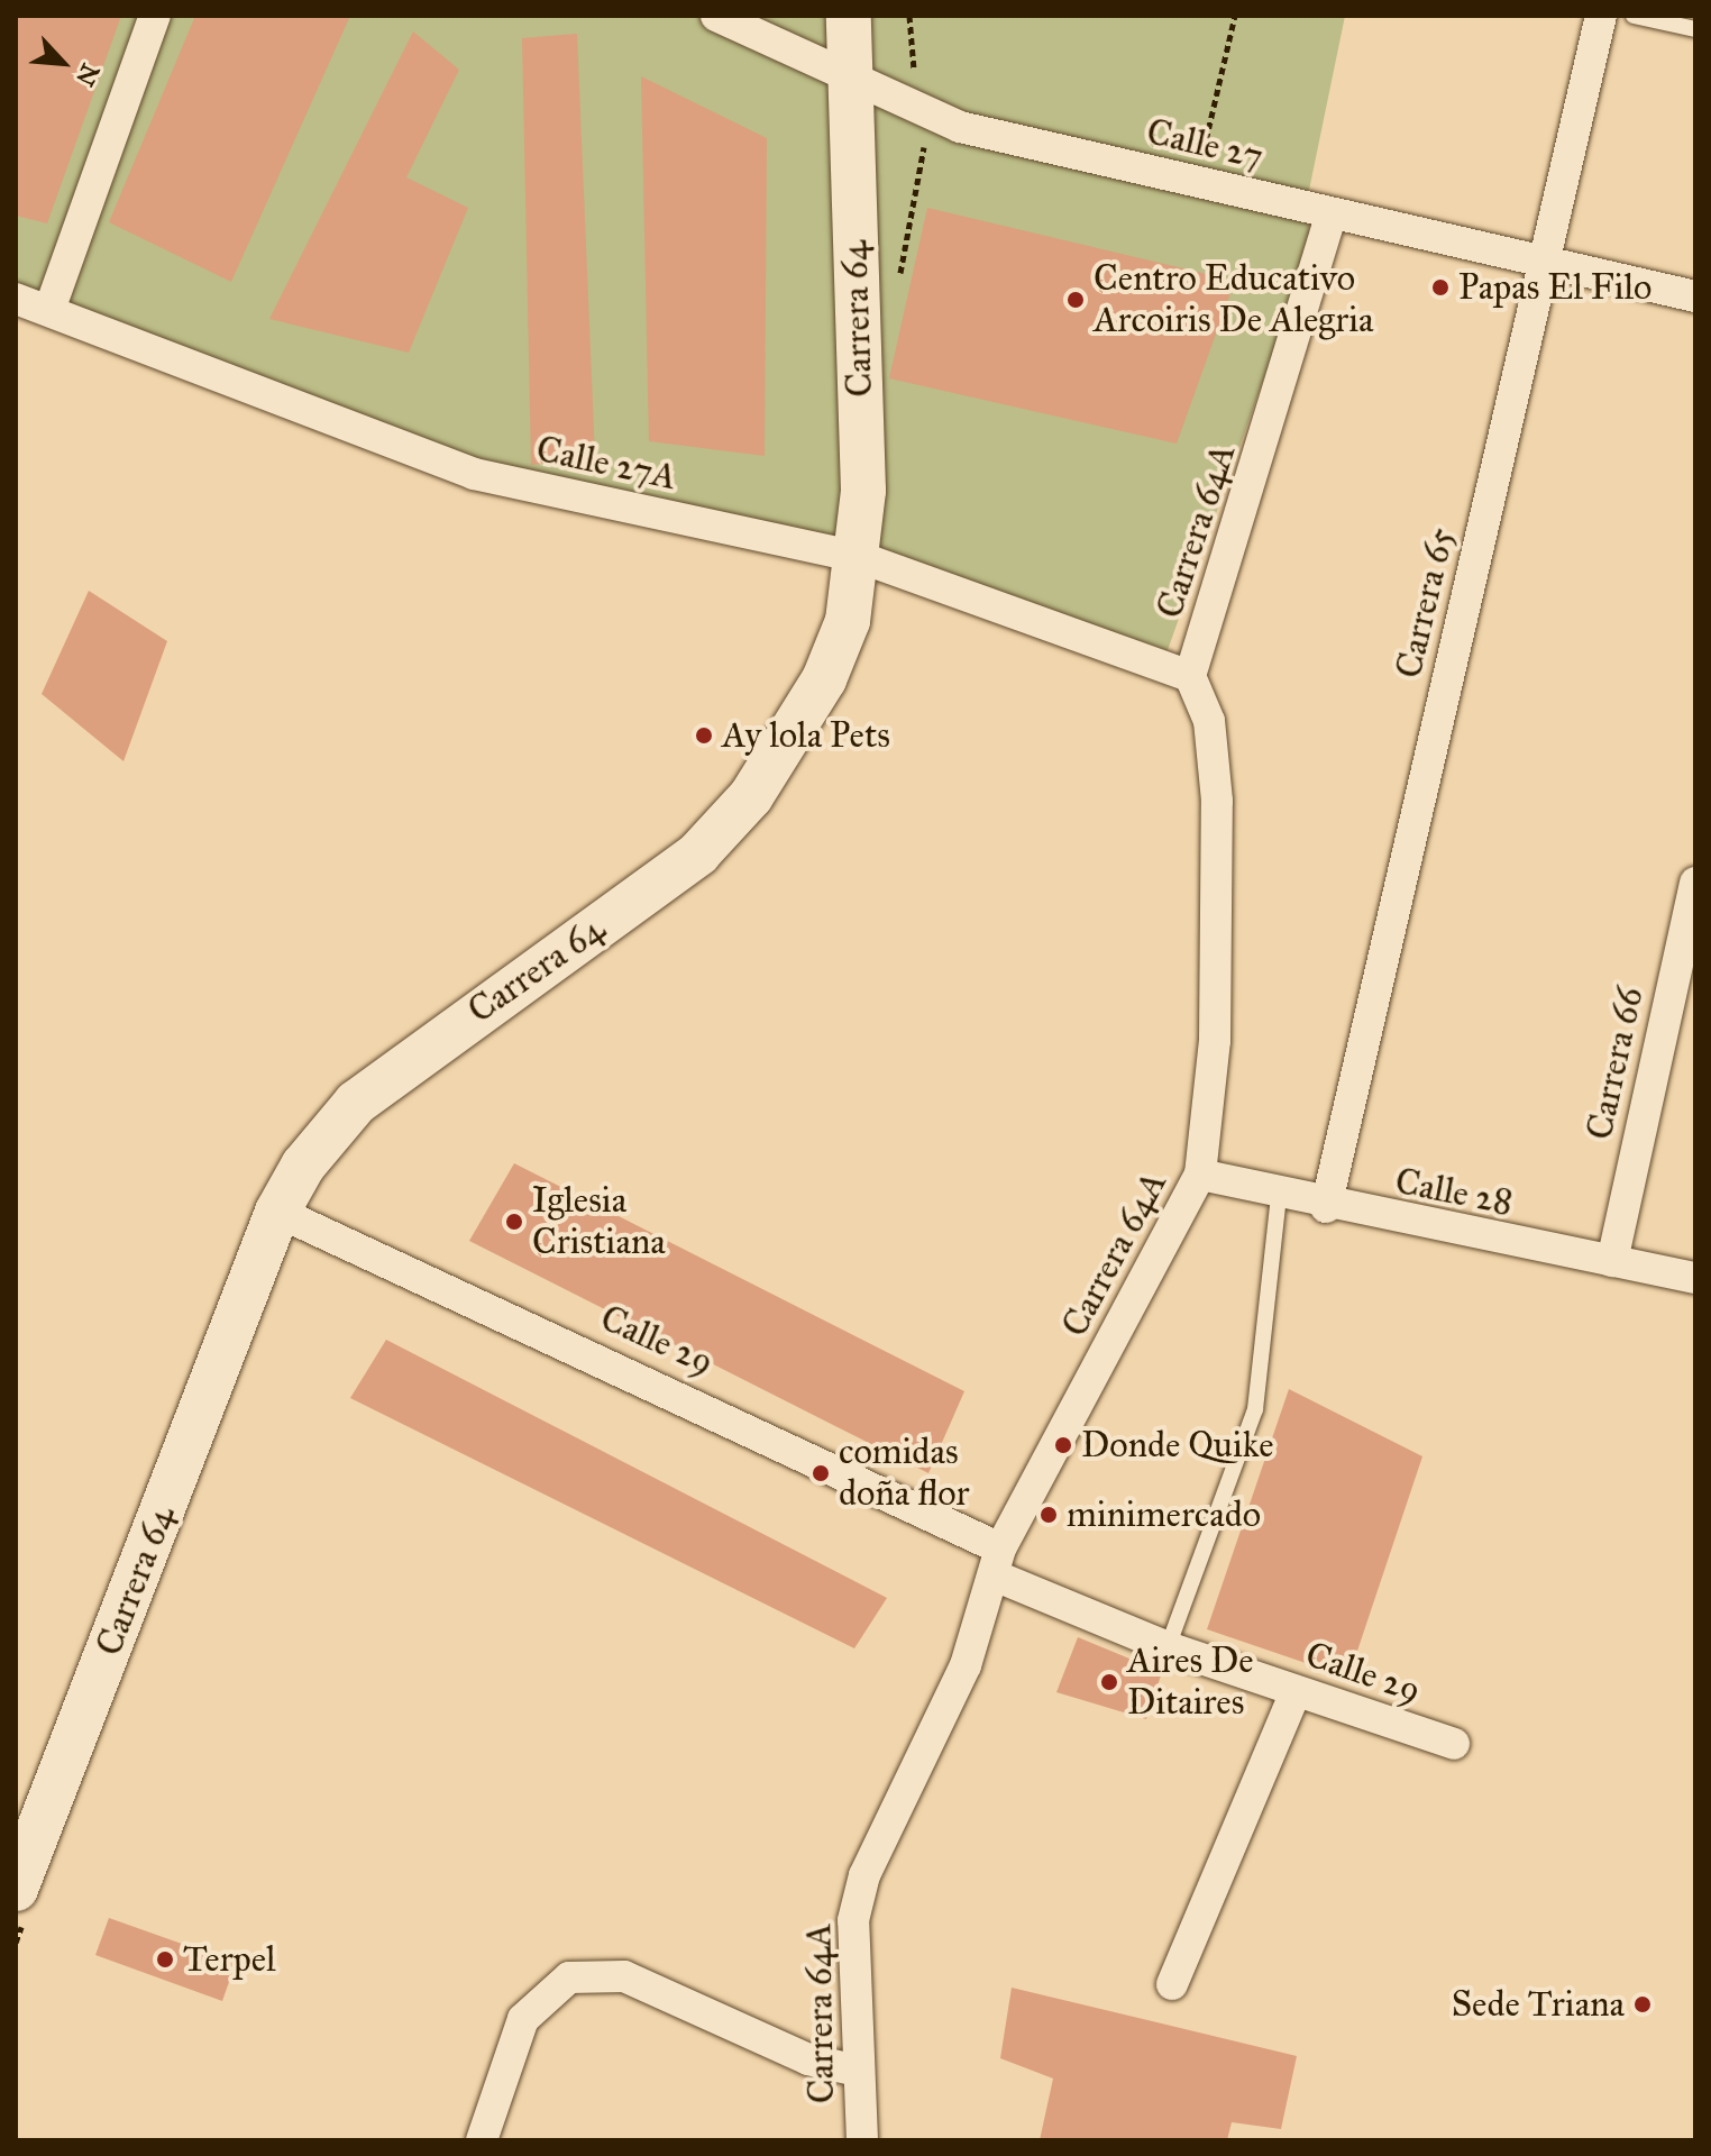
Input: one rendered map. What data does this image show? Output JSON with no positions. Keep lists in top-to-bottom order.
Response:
{
  "streets": {
    "street": [
      "Calle 27",
      "Carrera 64",
      "Calle 27A",
      "Carrera 64A",
      "Carrera 65",
      "Carrera 66",
      "Calle 28",
      "Calle 29"
    ]
  },
  "crossings": [
    ["Calle 27", "Carrera 64"],
    ["Calle 27", "Carrera 64A"],
    ["Calle 27", "Carrera 65"],
    ["Carrera 64", "Calle 27A"],
    ["Carrera 64", "Calle 29"],
    ["Calle 27A", "Carrera 64A"],
    ["Carrera 64A", "Calle 28"],
    ["Carrera 64A", "Calle 29"],
    ["Carrera 65", "Calle 28"],
    ["Carrera 66", "Calle 28"]
  ],
  "places": [
    "Papas El Filo",
    "Centro Educativo Arcoiris De Alegria",
    "Ay lola Pets",
    "Iglesia Cristiana",
    "Donde Quike",
    "comidas doña flor",
    "minimercado",
    "Aires De Ditaires",
    "Terpel",
    "Sede Triana"
  ],
  "north": "bottom right"
}
